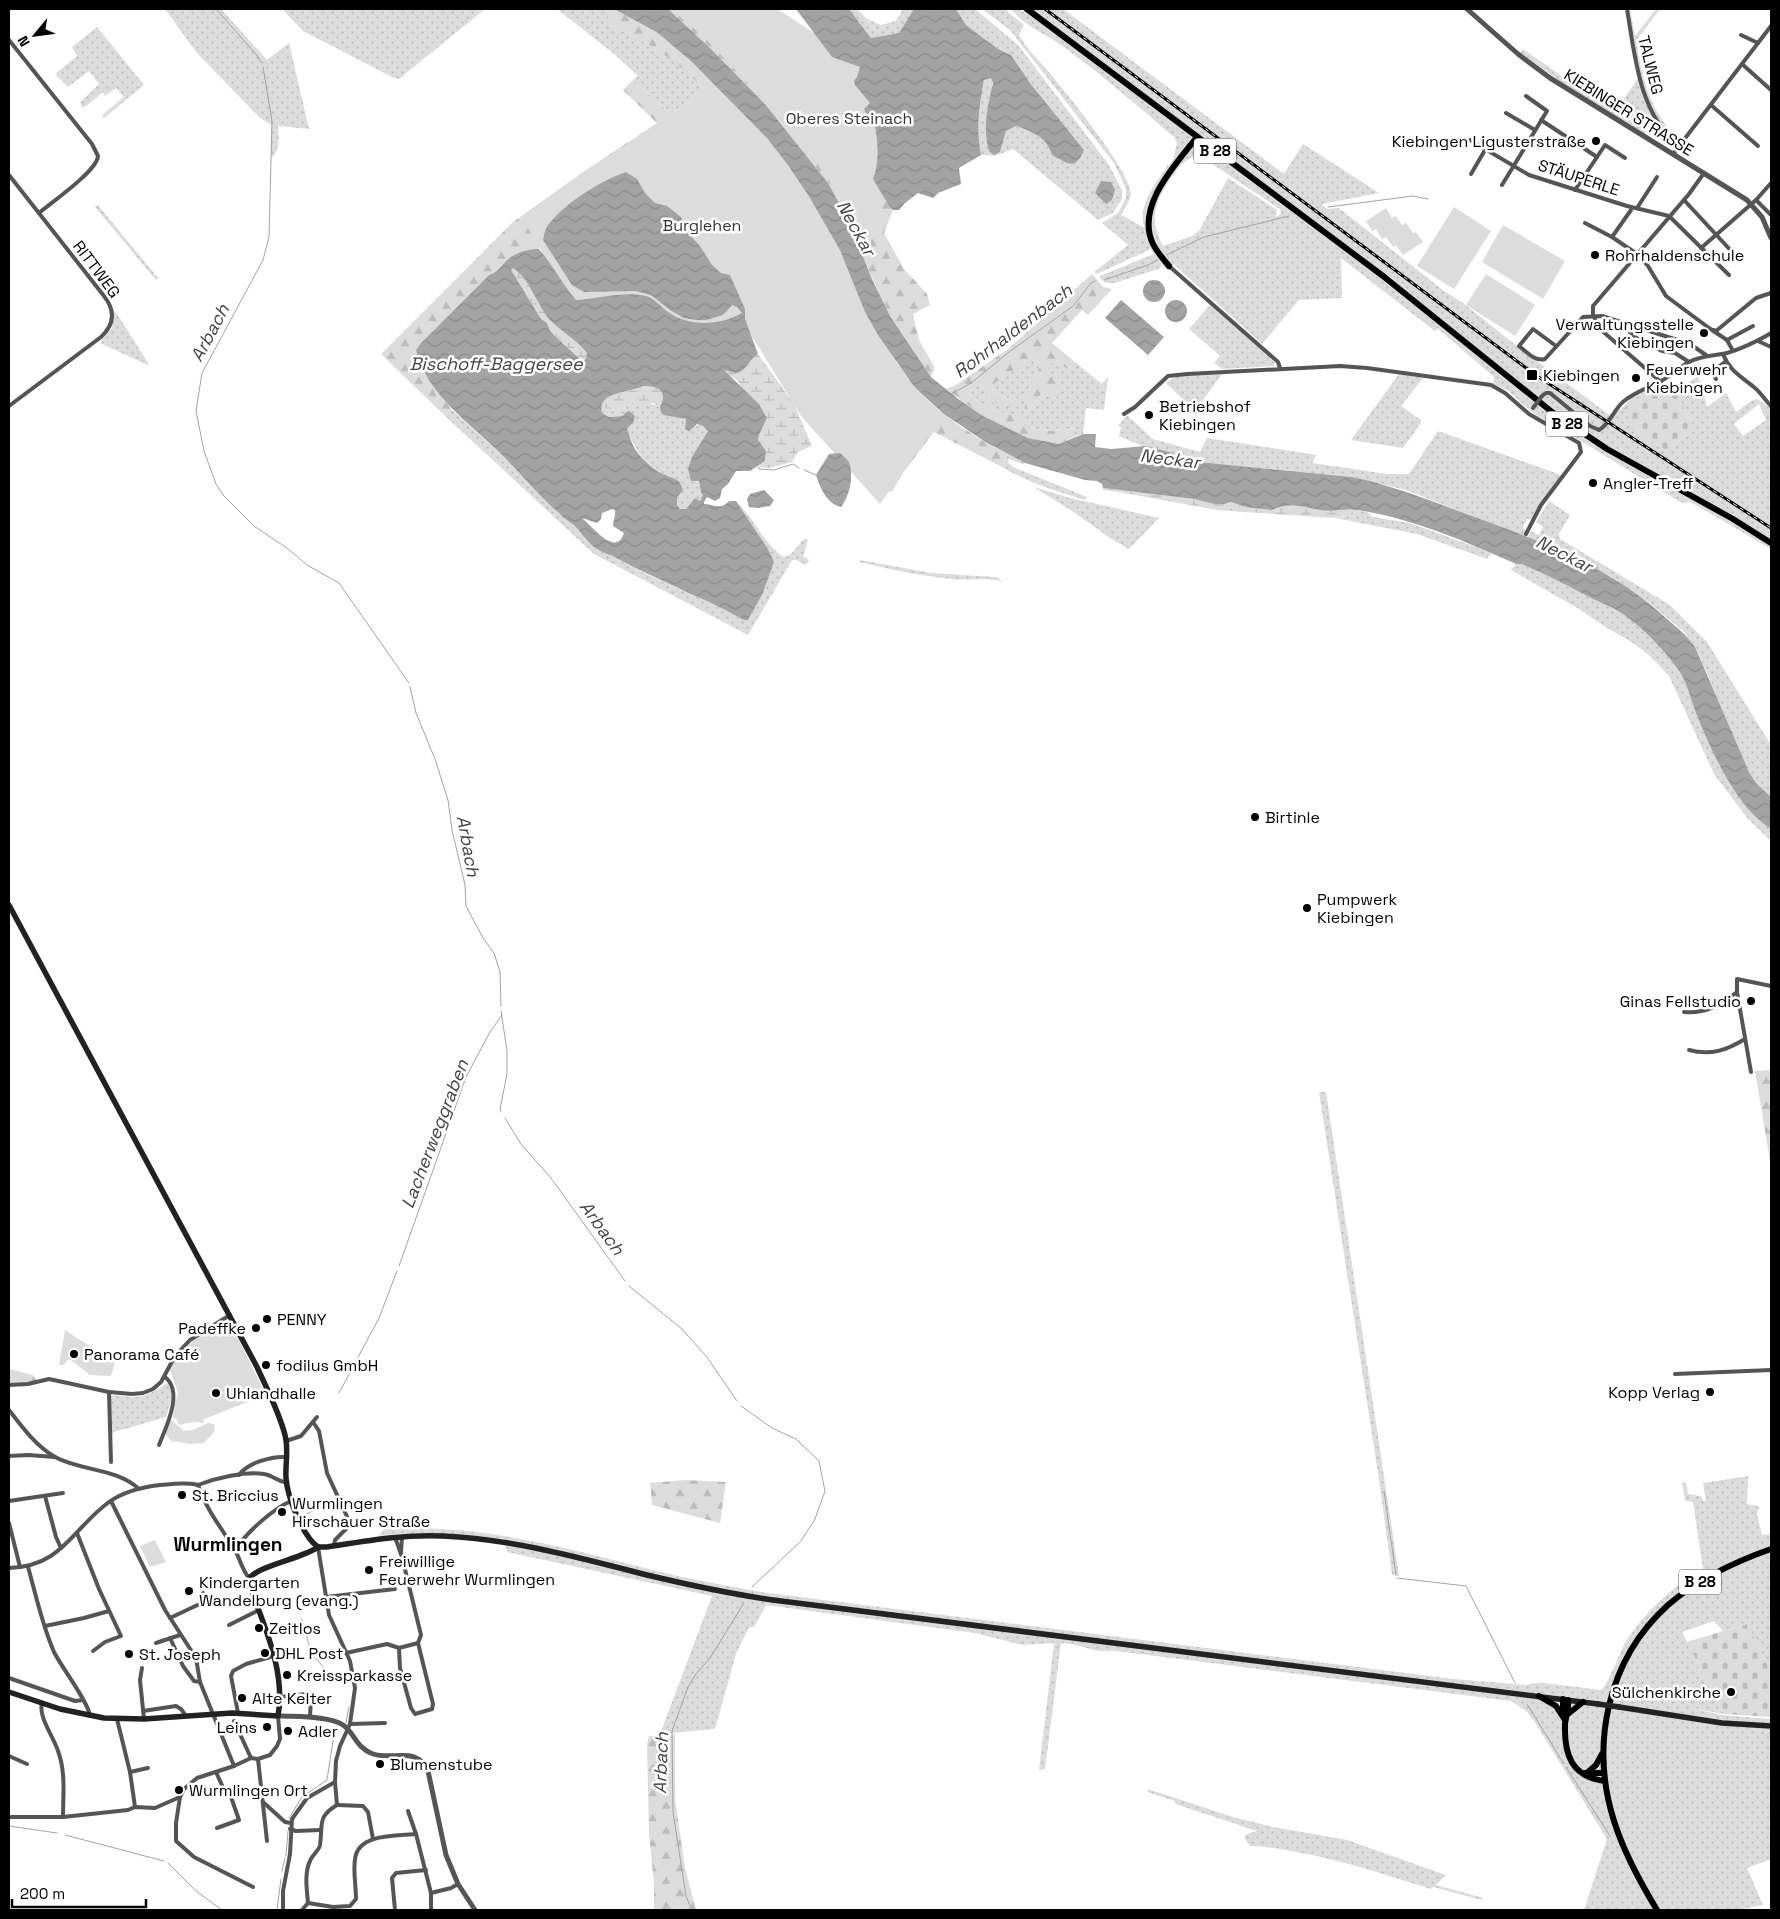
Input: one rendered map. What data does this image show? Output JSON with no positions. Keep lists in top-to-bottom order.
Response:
{
  "streets": {
    "main road": ["B 28"],
    "street": [
      "TALWEG",
      "KIEBINGER STRASSE",
      "STÄUPERLE",
      "RITTWEG"
    ]
  },
  "districts": ["Wurmlingen"],
  "water": [
    "Neckar",
    "Rohrhaldenbach",
    "Arbach",
    "Bischoff-Baggersee",
    "Lacherweggraben"
  ],
  "parks": ["Oberes Steinach", "Burglehen"],
  "places": {
    "other": [
      "Kiebingen Ligusterstraße",
      "Rohrhaldenschule",
      "Verwaltungsstelle Kiebingen",
      "Feuerwehr Kiebingen",
      "Betriebshof Kiebingen",
      "Angler-Treff",
      "Birtinle",
      "Pumpwerk Kiebingen",
      "Ginas Fellstudio",
      "PENNY",
      "Padeffke",
      "Panorama Café",
      "fodilus GmbH",
      "Kopp Verlag",
      "Uhlandhalle",
      "St. Briccius",
      "Wurmlingen Hirschauer Straße",
      "Freiwillige Feuerwehr Wurmlingen",
      "Kindergarten Wandelburg (evang.)",
      "Zeitlos",
      "DHL Post",
      "St. Joseph",
      "Kreissparkasse",
      "Sülchenkirche",
      "Alte Kelter",
      "Leins",
      "Adler",
      "Blumenstube",
      "Wurmlingen Ort"
    ],
    "transit": ["Kiebingen"]
  },
  "scale_bar": "200 m",
  "north": "bottom left"
}
